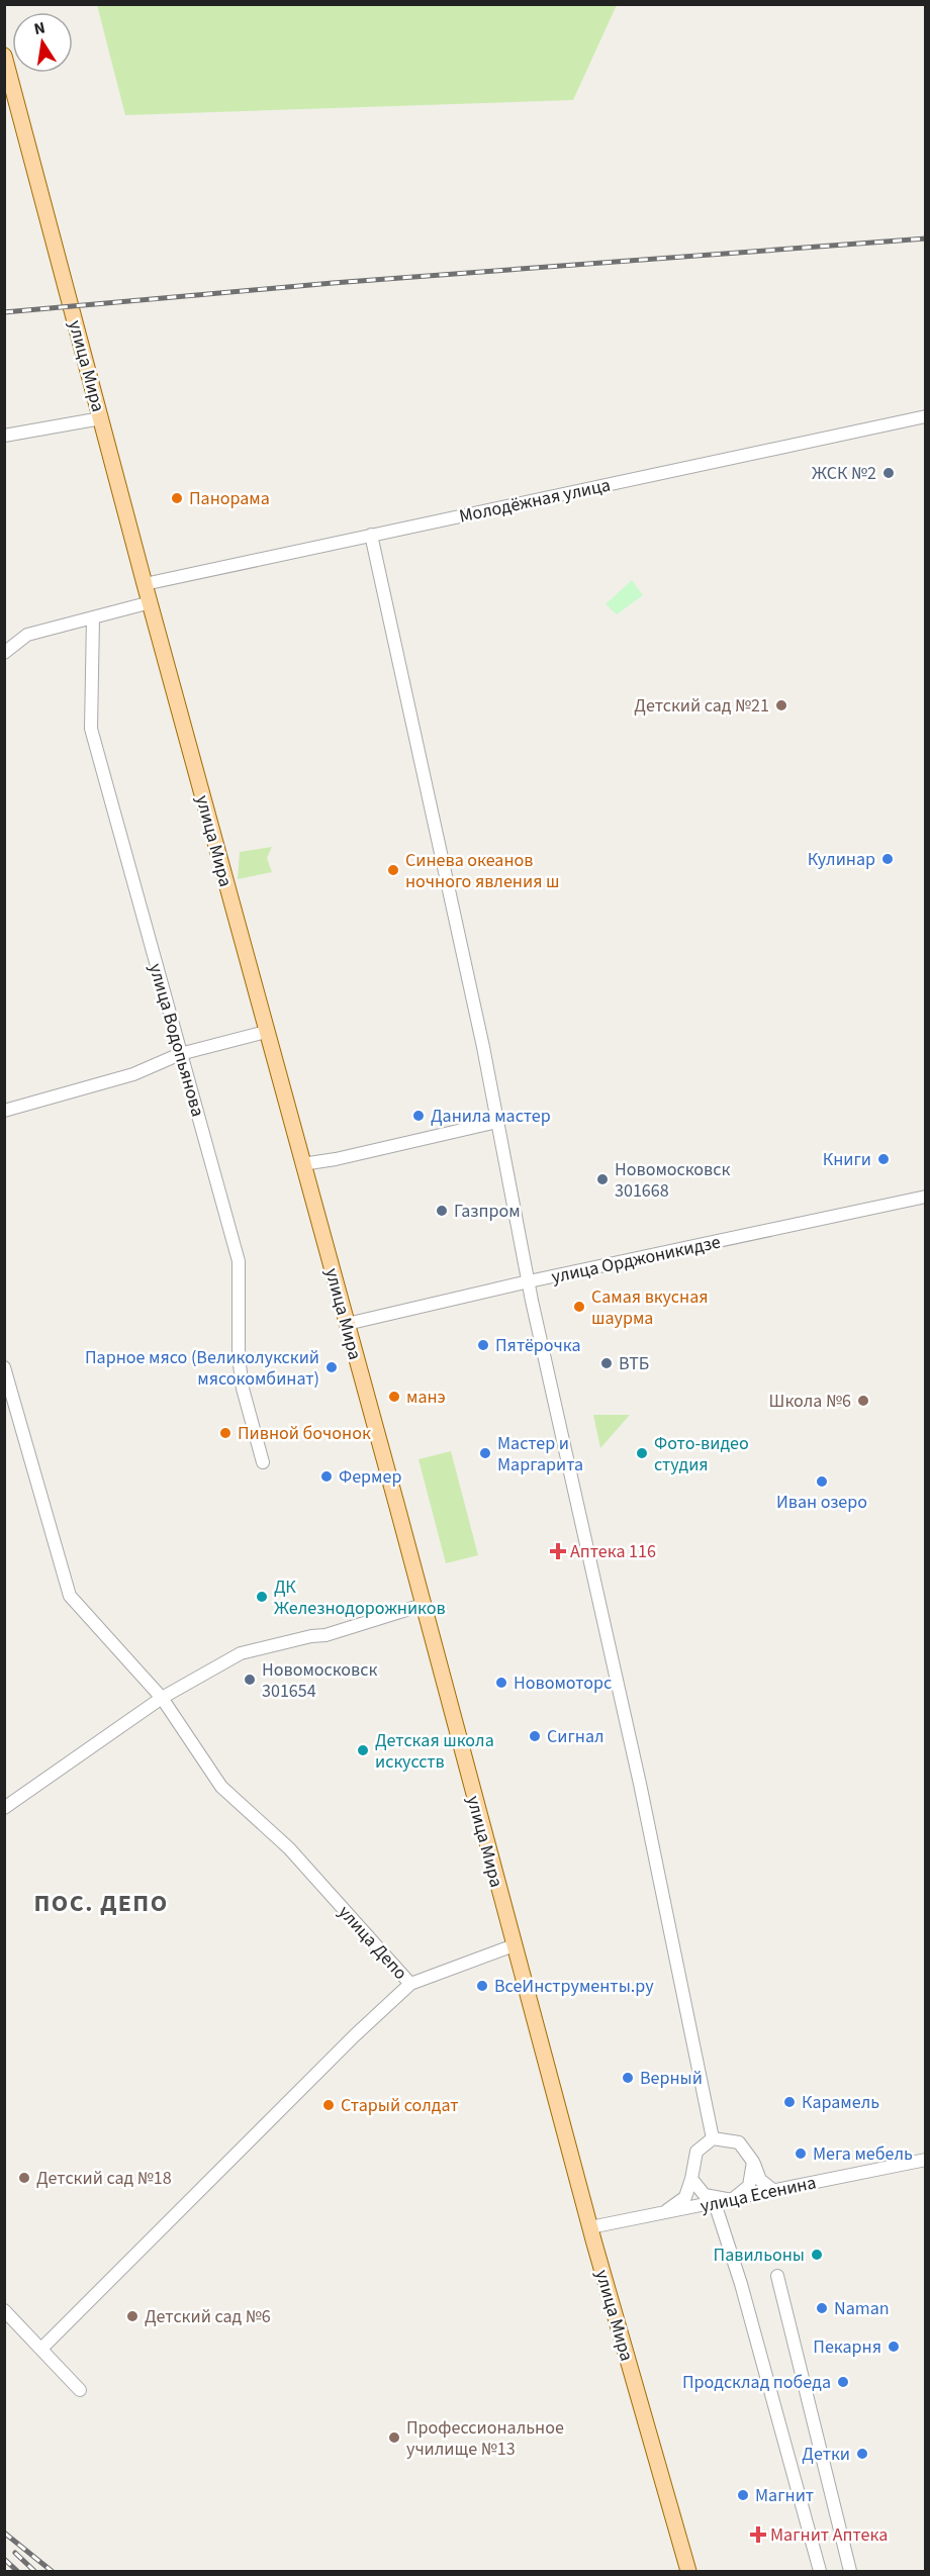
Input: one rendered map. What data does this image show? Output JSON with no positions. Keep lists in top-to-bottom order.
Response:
{
  "streets": {
    "main road": ["улица Мира"],
    "street": [
      "Молодёжная улица",
      "улица Водопьянова",
      "улица Орджоникидзе",
      "улица Депо",
      "улица Есенина"
    ]
  },
  "crossings": [
    ["улица Мира", "Молодёжная улица"],
    ["улица Мира", "улица Орджоникидзе"],
    ["улица Мира", "улица Есенина"]
  ],
  "districts": ["ПОС. ДЕПО"],
  "places": {
    "other": [
      "ЖСК №2",
      "Панорама",
      "Детский сад №21",
      "Кулинар",
      "Синева океанов ночного явления ш",
      "Данила мастер",
      "Книги",
      "Новомосковск 301668",
      "Газпром",
      "Самая вкусная шаурма",
      "Пятёрочка",
      "ВТБ",
      "Парное мясо (Великолукский мясокомбинат)",
      "манэ",
      "Школа №6",
      "Пивной бочонок",
      "Мастер и Маргарита",
      "Фото-видео студия",
      "Фермер",
      "Иван озеро",
      "ДК Железнодорожников",
      "Новомосковск 301654",
      "Новомоторс",
      "Сигнал",
      "Детская школа искусств",
      "ВсеИнструменты.ру",
      "Верный",
      "Карамель",
      "Старый солдат",
      "Мега мебель",
      "Детский сад №18",
      "Павильоны",
      "Naman",
      "Детский сад №6",
      "Пекарня",
      "Продсклад победа",
      "Профессиональное училище №13",
      "Детки",
      "Магнит"
    ],
    "health": ["Аптека 116", "Магнит Аптека"]
  },
  "north": "top"
}
